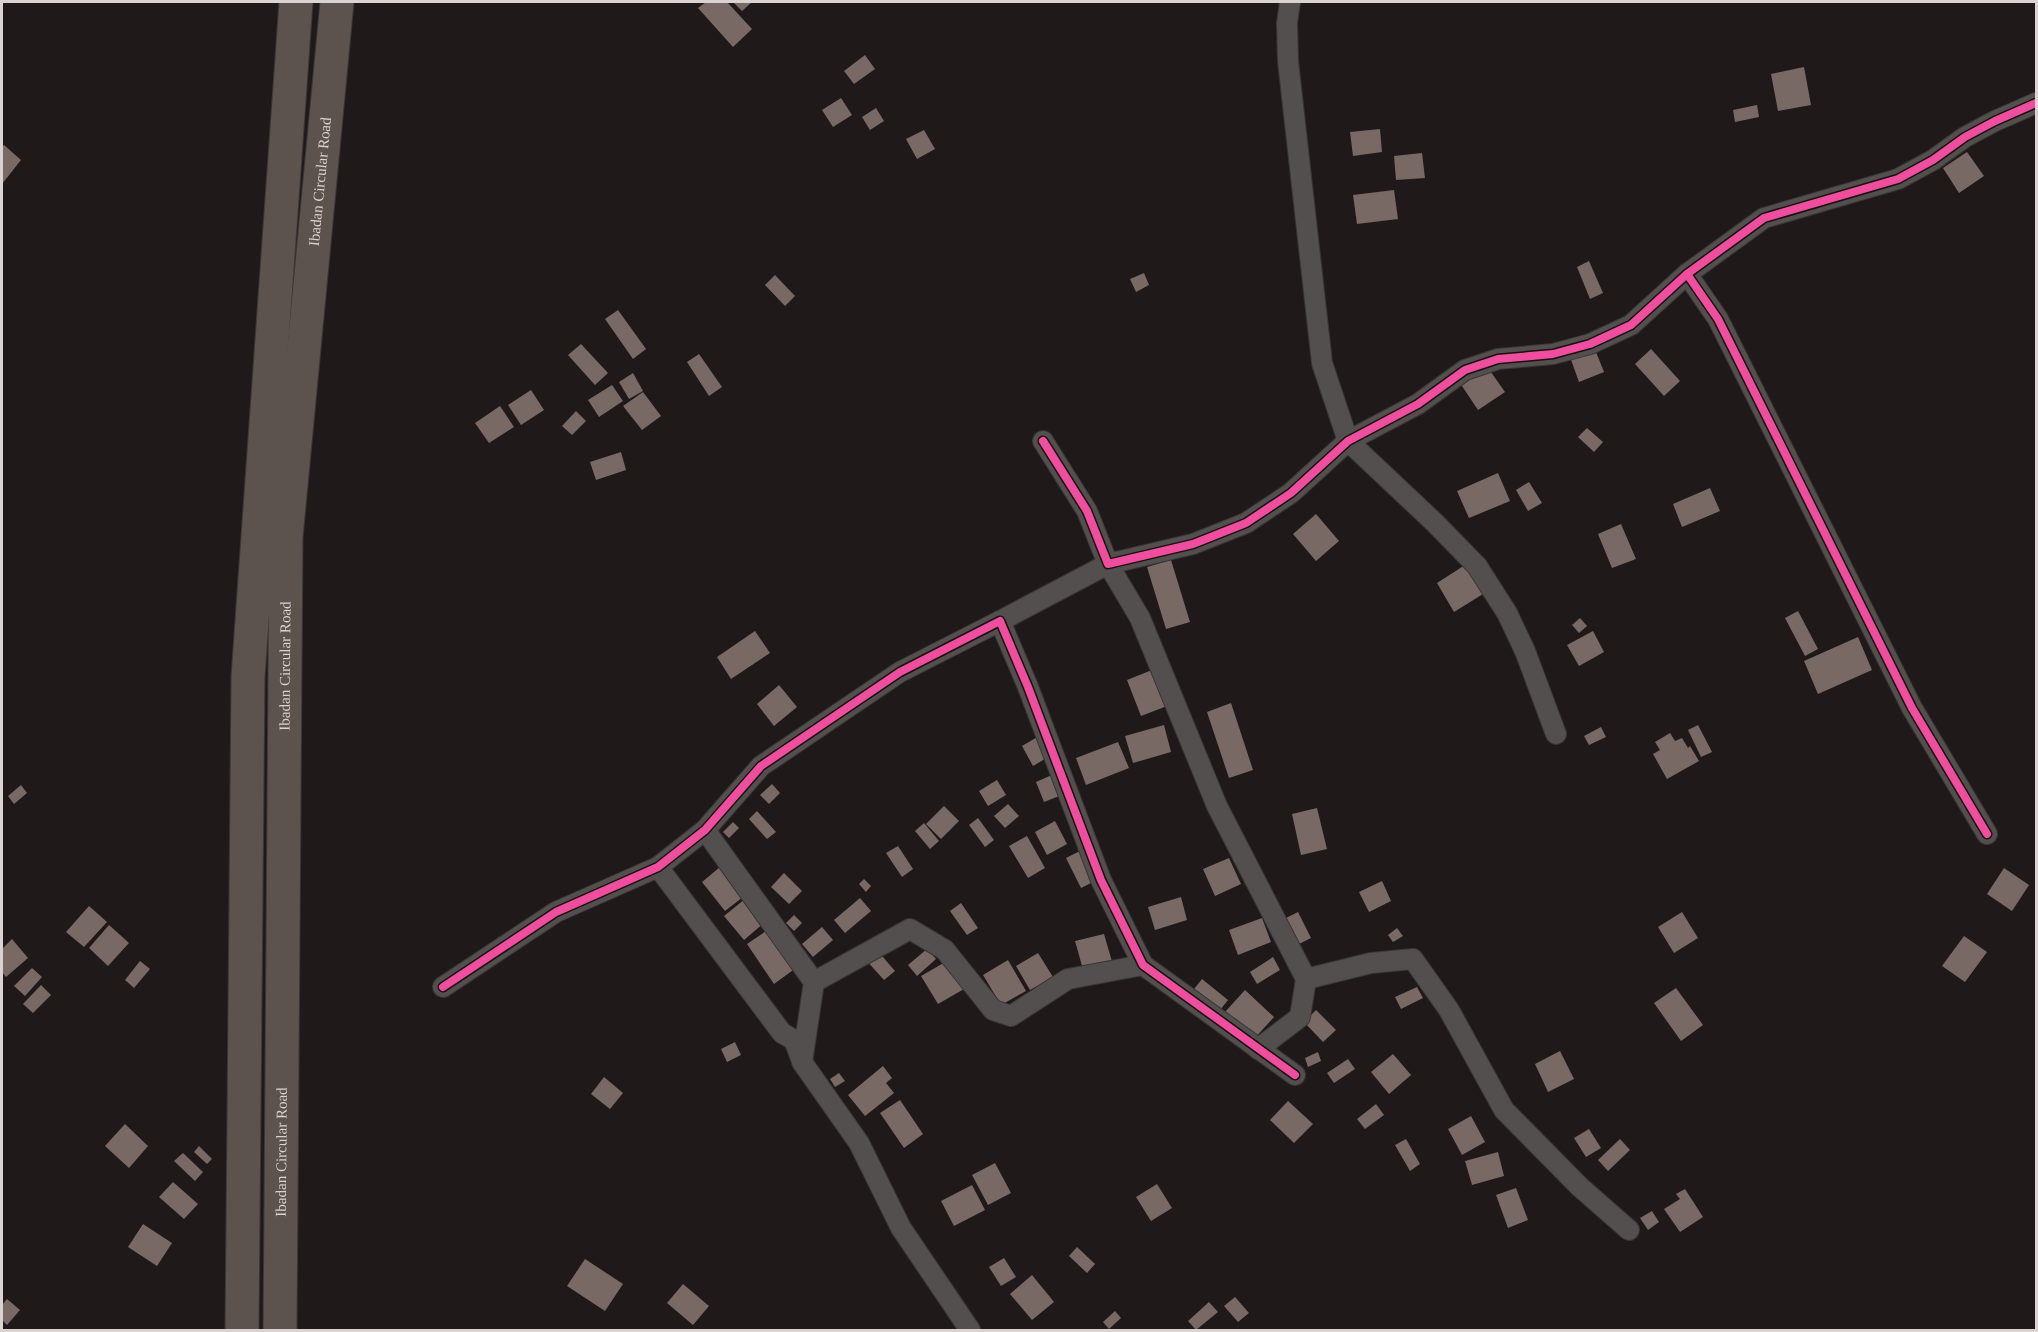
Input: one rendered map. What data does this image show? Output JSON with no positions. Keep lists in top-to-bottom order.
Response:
{
  "streets": {
    "highway": ["Ibadan Circular Road"]
  }
}
